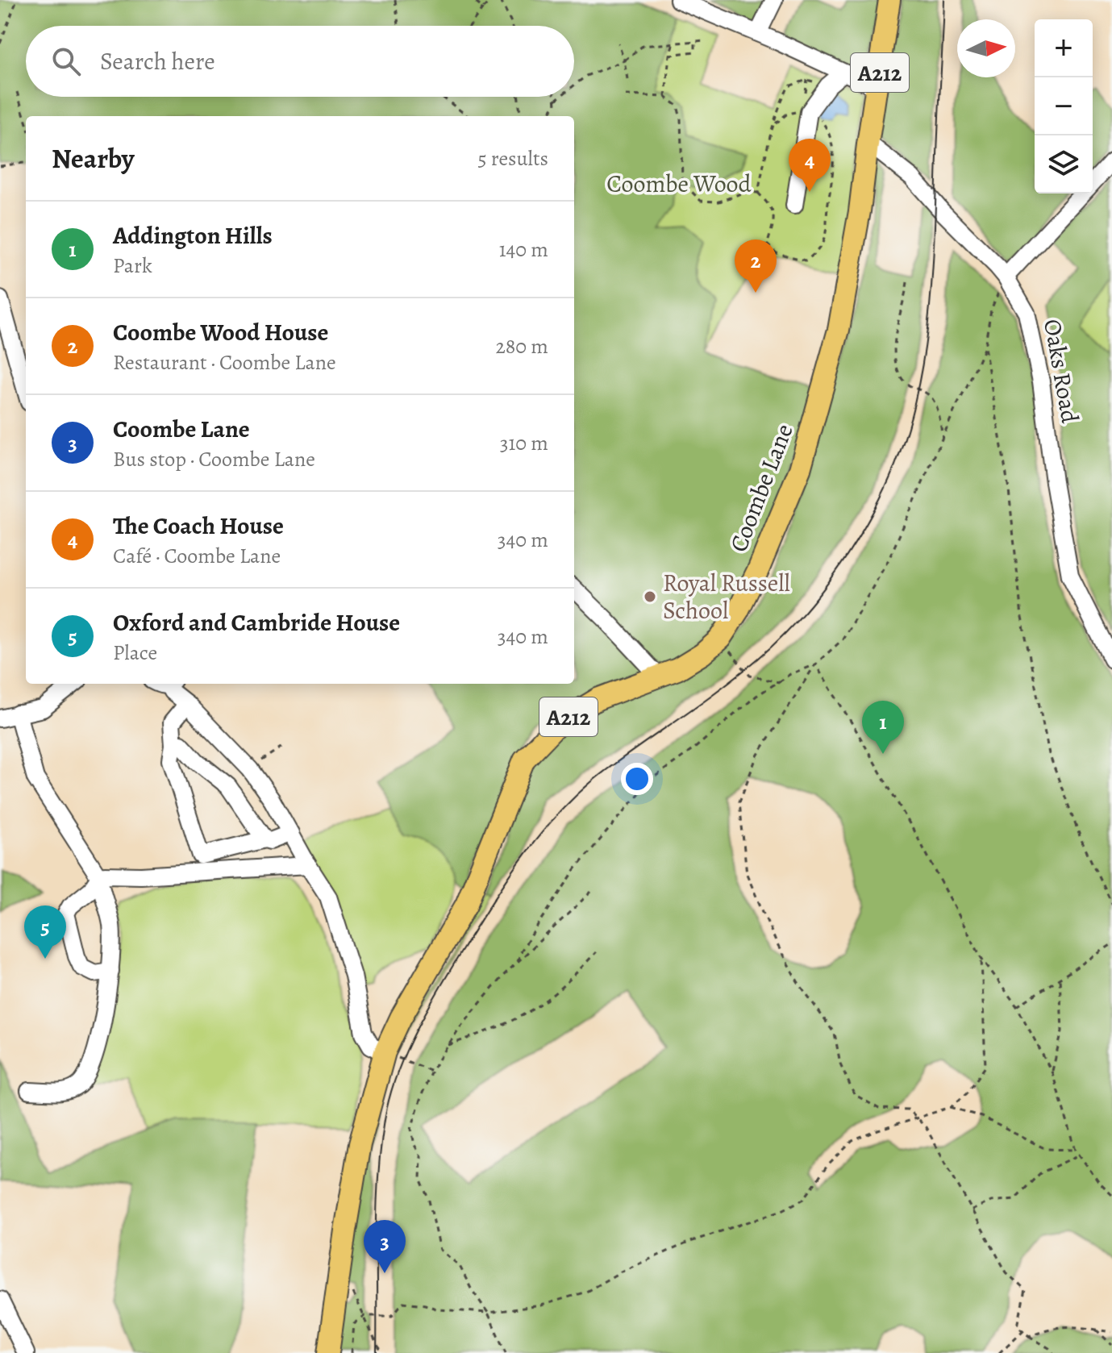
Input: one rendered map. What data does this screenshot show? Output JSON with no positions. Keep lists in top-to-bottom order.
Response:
{
  "streets": {
    "main road": ["A212", "Coombe Lane"],
    "street": ["Oaks Road"]
  },
  "crossings": [
    ["A212", "Oaks Road"],
    ["A212", "Coombe Lane"],
    ["Oaks Road", "Coombe Lane"]
  ],
  "parks": ["Coombe Wood"],
  "places": ["Royal Russell School"],
  "north": "right",
  "page": {
    "map_buttons": ["+", "−"],
    "search": "Search here",
    "heading": ["Nearby", "5 results"],
    "pins": [
      "4",
      "2",
      "1",
      "5",
      "3"
    ],
    "list": [
      {
        "mark": "1",
        "name": "Addington Hills",
        "note": "Park",
        "value": "140 m"
      },
      {
        "mark": "2",
        "name": "Coombe Wood House",
        "note": "Restaurant · Coombe Lane",
        "value": "280 m"
      },
      {
        "mark": "3",
        "name": "Coombe Lane",
        "note": "Bus stop · Coombe Lane",
        "value": "310 m"
      },
      {
        "mark": "4",
        "name": "The Coach House",
        "note": "Café · Coombe Lane",
        "value": "340 m"
      },
      {
        "mark": "5",
        "name": "Oxford and Cambride House",
        "note": "Place",
        "value": "340 m"
      }
    ]
  }
}
